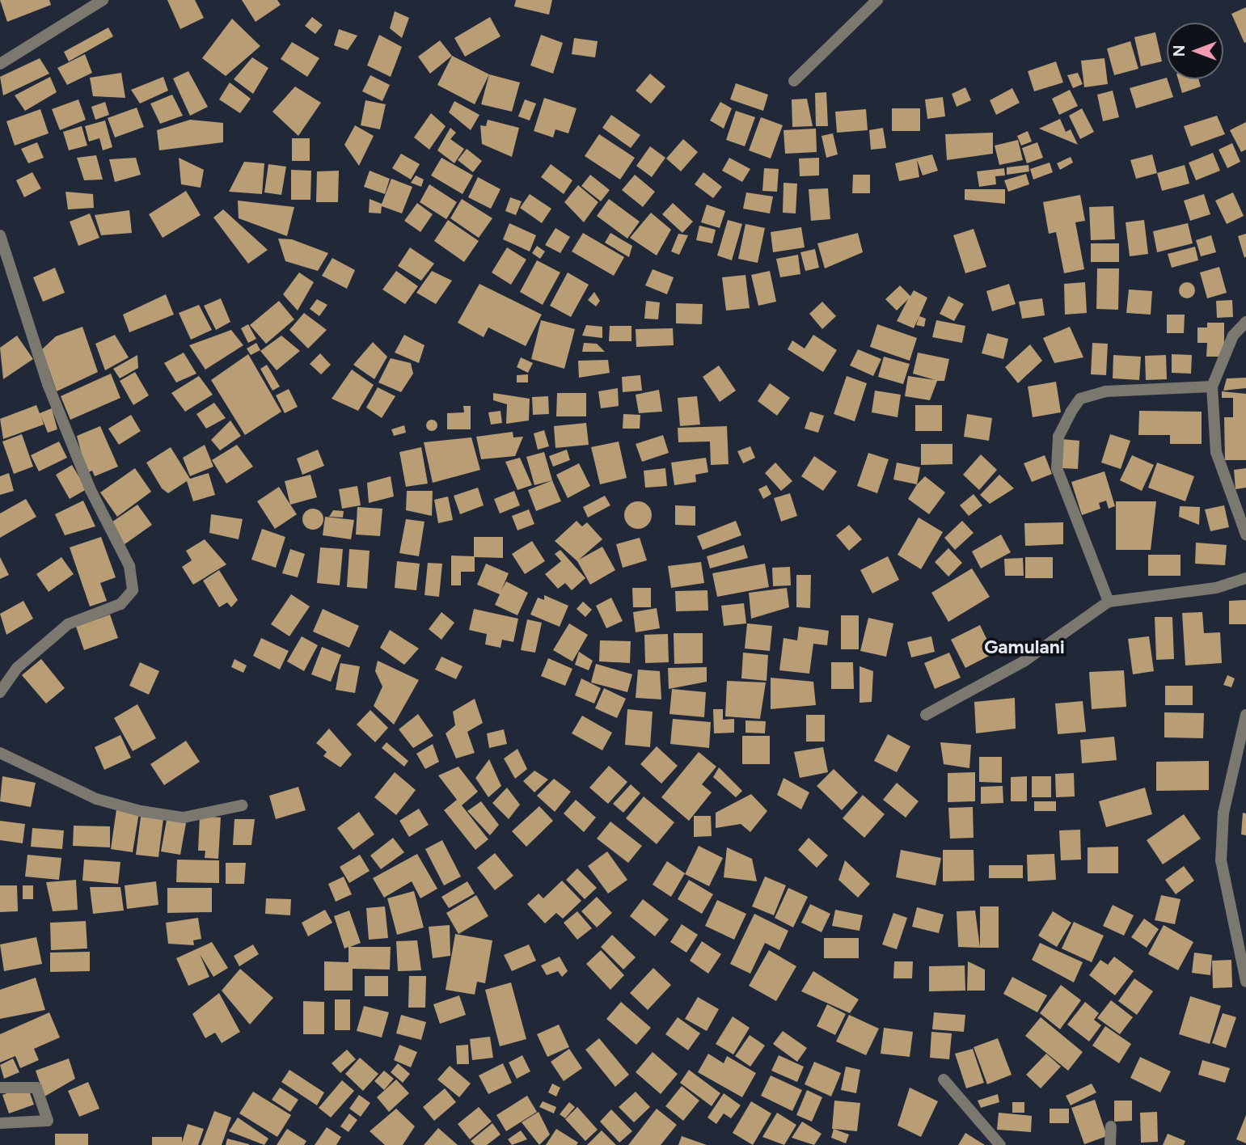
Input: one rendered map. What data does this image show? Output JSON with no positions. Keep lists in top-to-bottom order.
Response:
{
  "districts": ["Gamulani"],
  "north": "left"
}
